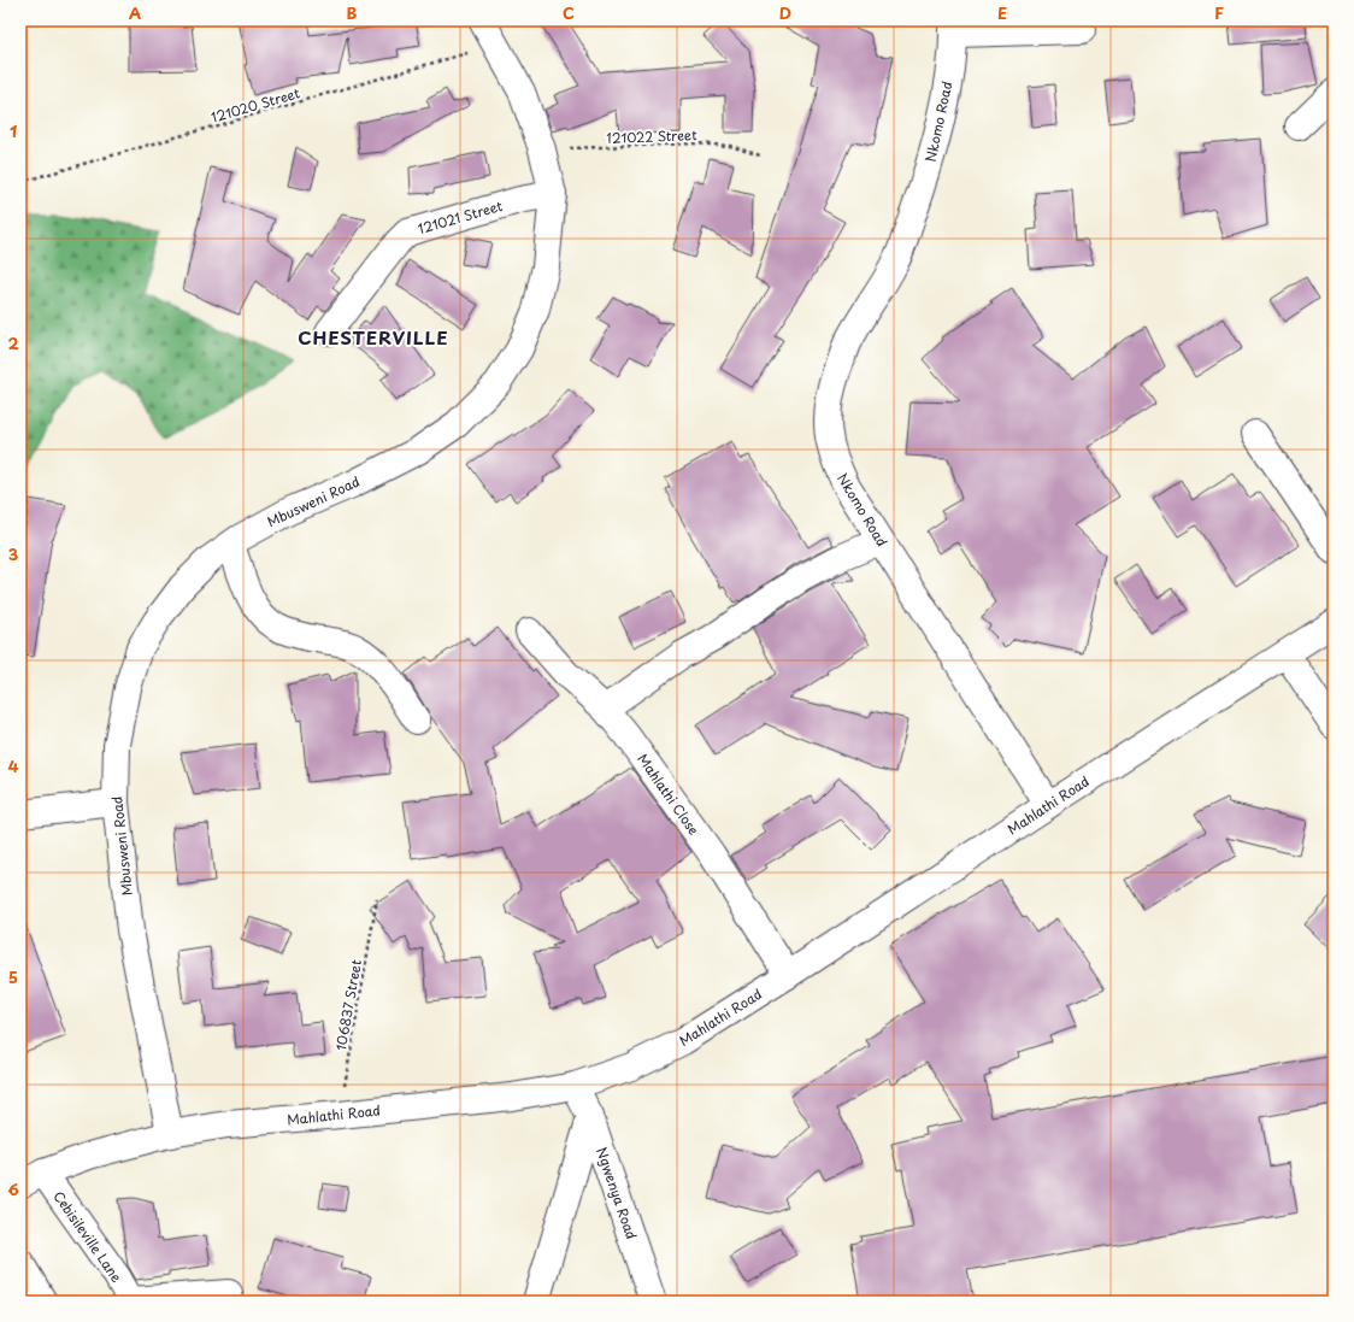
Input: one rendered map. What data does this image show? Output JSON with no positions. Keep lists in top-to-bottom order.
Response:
{
  "streets": {
    "street": [
      "Nkomo Road",
      "121021 Street",
      "Mbusweni Road",
      "Mahlathi Close",
      "Mahlathi Road",
      "Ngwenya Road",
      "Cebisileville Lane"
    ],
    "path": ["121020 Street", "121022 Street", "106837 Street"]
  },
  "crossings": [
    ["121020 Street", "Mbusweni Road"],
    ["Nkomo Road", "Mahlathi Road"],
    ["121022 Street", "Mbusweni Road"],
    ["121021 Street", "Mbusweni Road"],
    ["Mbusweni Road", "Mahlathi Road"],
    ["Mahlathi Close", "Mahlathi Road"],
    ["Mahlathi Road", "106837 Street"],
    ["Mahlathi Road", "Ngwenya Road"],
    ["Mahlathi Road", "Cebisileville Lane"]
  ],
  "districts": ["CHESTERVILLE"],
  "grid": {
    "columns": [
      "A",
      "B",
      "C",
      "D",
      "E",
      "F"
    ],
    "rows": [
      "1",
      "2",
      "3",
      "4",
      "5",
      "6"
    ]
  }
}
